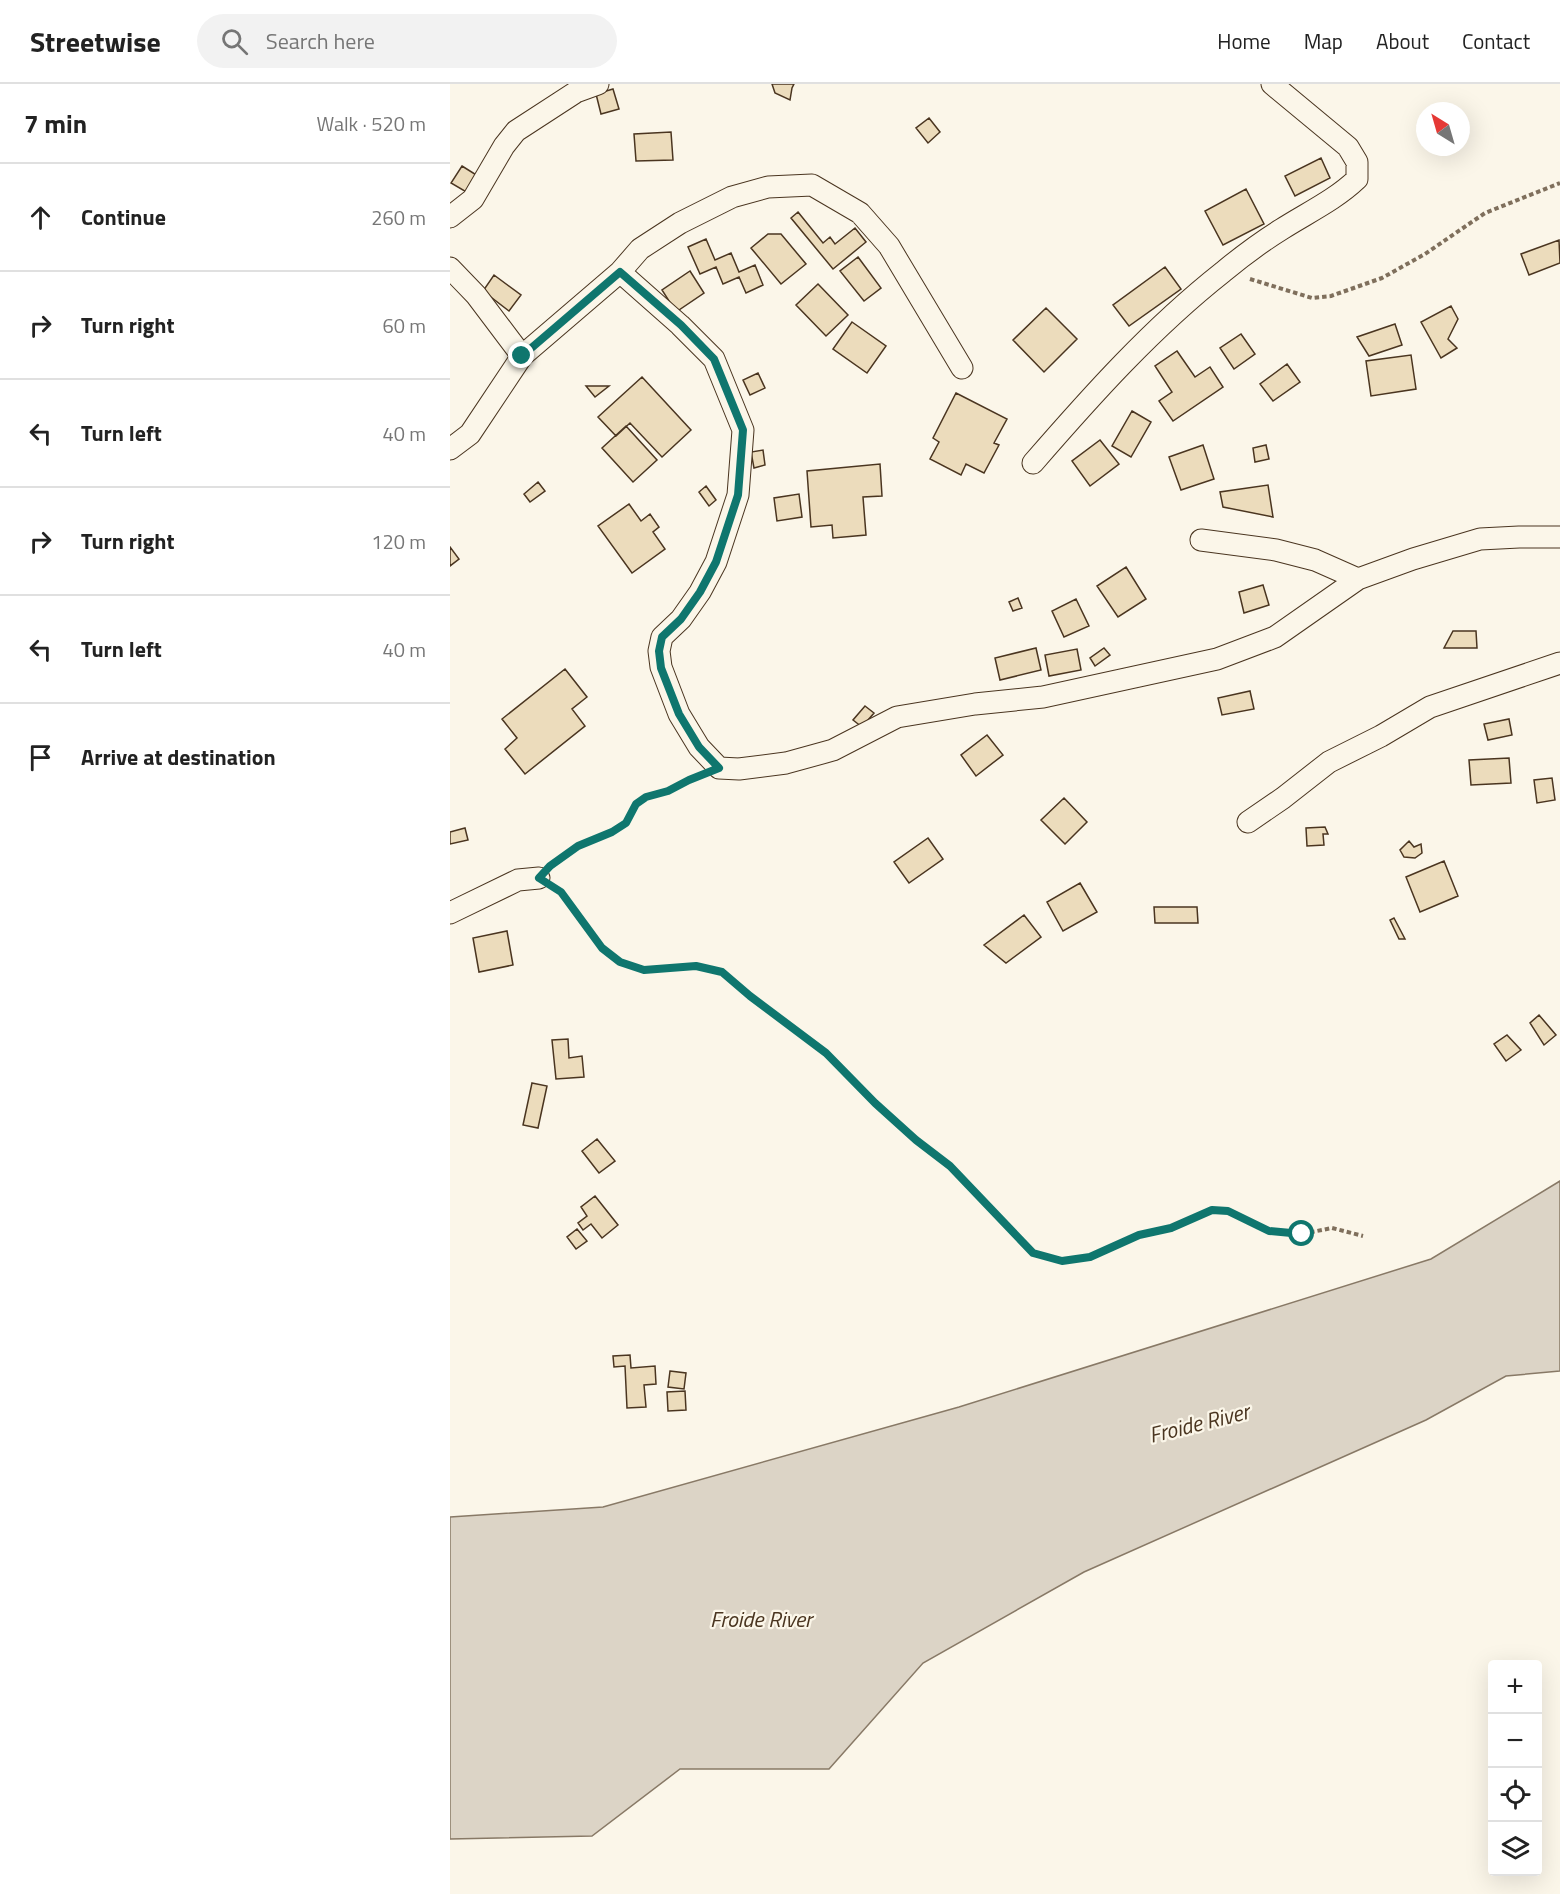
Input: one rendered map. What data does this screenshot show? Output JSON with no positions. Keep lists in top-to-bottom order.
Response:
{
  "water": ["Froide River"],
  "north": "top left",
  "page": {
    "header": "Streetwise",
    "search": "Search here",
    "nav": [
      "Home",
      "Map",
      "About",
      "Contact"
    ],
    "heading": ["7 min", "Walk · 520 m"],
    "list": [
      ["Continue", "260 m"],
      ["Turn right", "60 m"],
      ["Turn left", "40 m"],
      ["Turn right", "120 m"],
      ["Turn left", "40 m"],
      "Arrive at destination"
    ],
    "map_buttons": ["+", "−"]
  }
}
